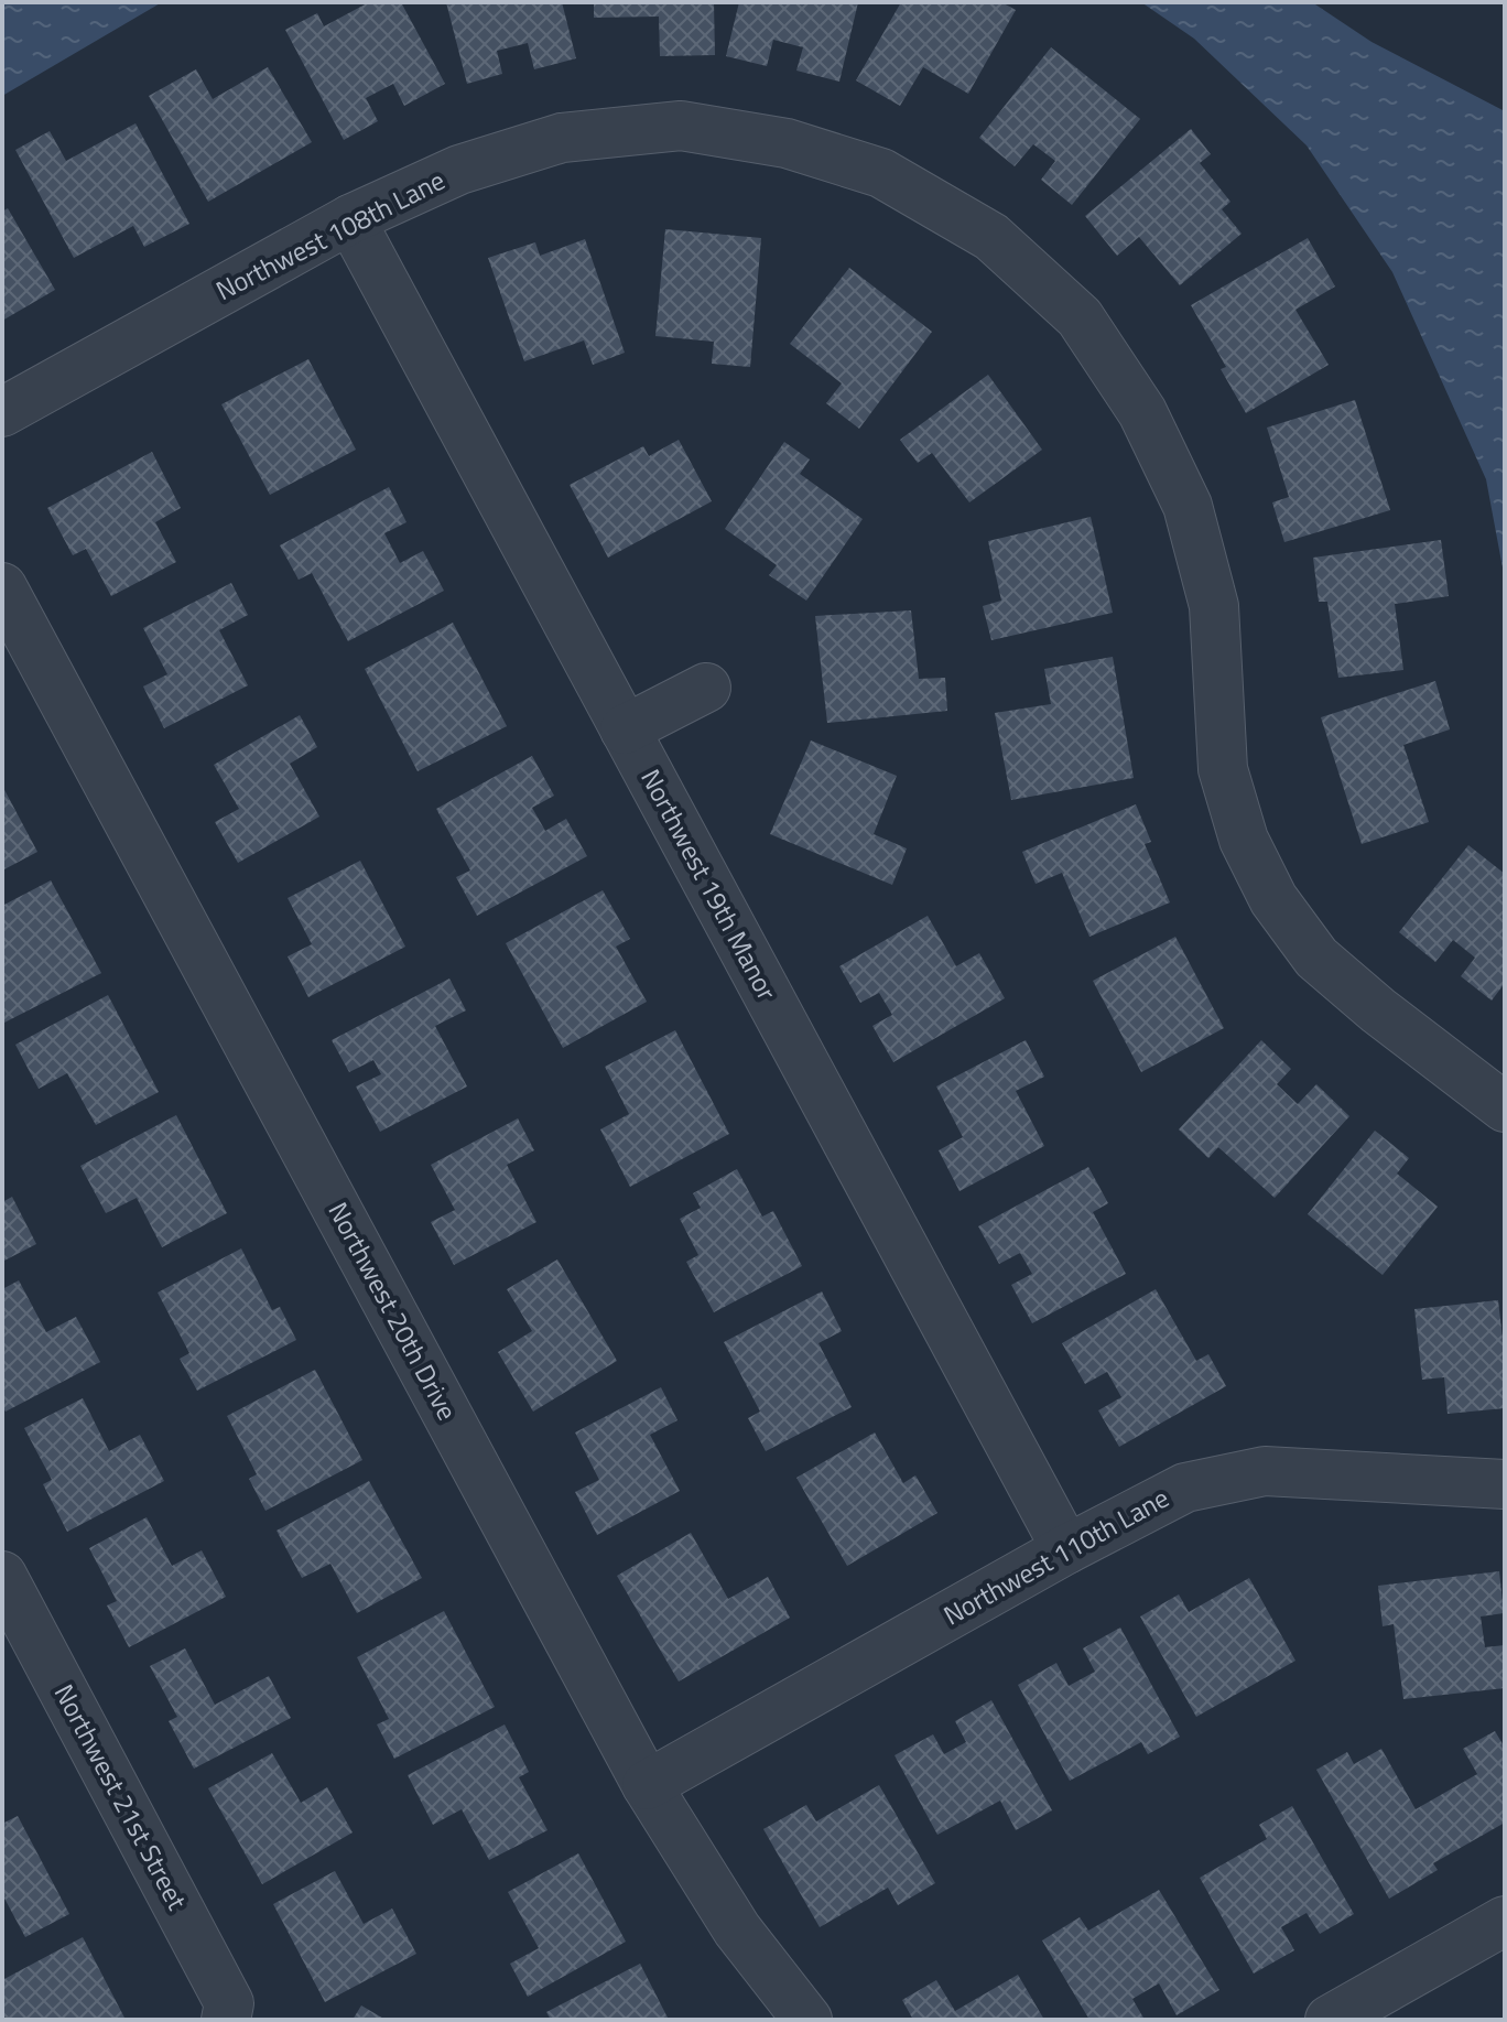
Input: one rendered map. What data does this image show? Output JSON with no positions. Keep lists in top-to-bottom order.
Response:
{
  "streets": {
    "street": [
      "Northwest 108th Lane",
      "Northwest 19th Manor",
      "Northwest 20th Drive",
      "Northwest 110th Lane",
      "Northwest 21st Street"
    ]
  },
  "crossings": [
    ["Northwest 108th Lane", "Northwest 19th Manor"],
    ["Northwest 19th Manor", "Northwest 110th Lane"],
    ["Northwest 20th Drive", "Northwest 110th Lane"]
  ]
}
